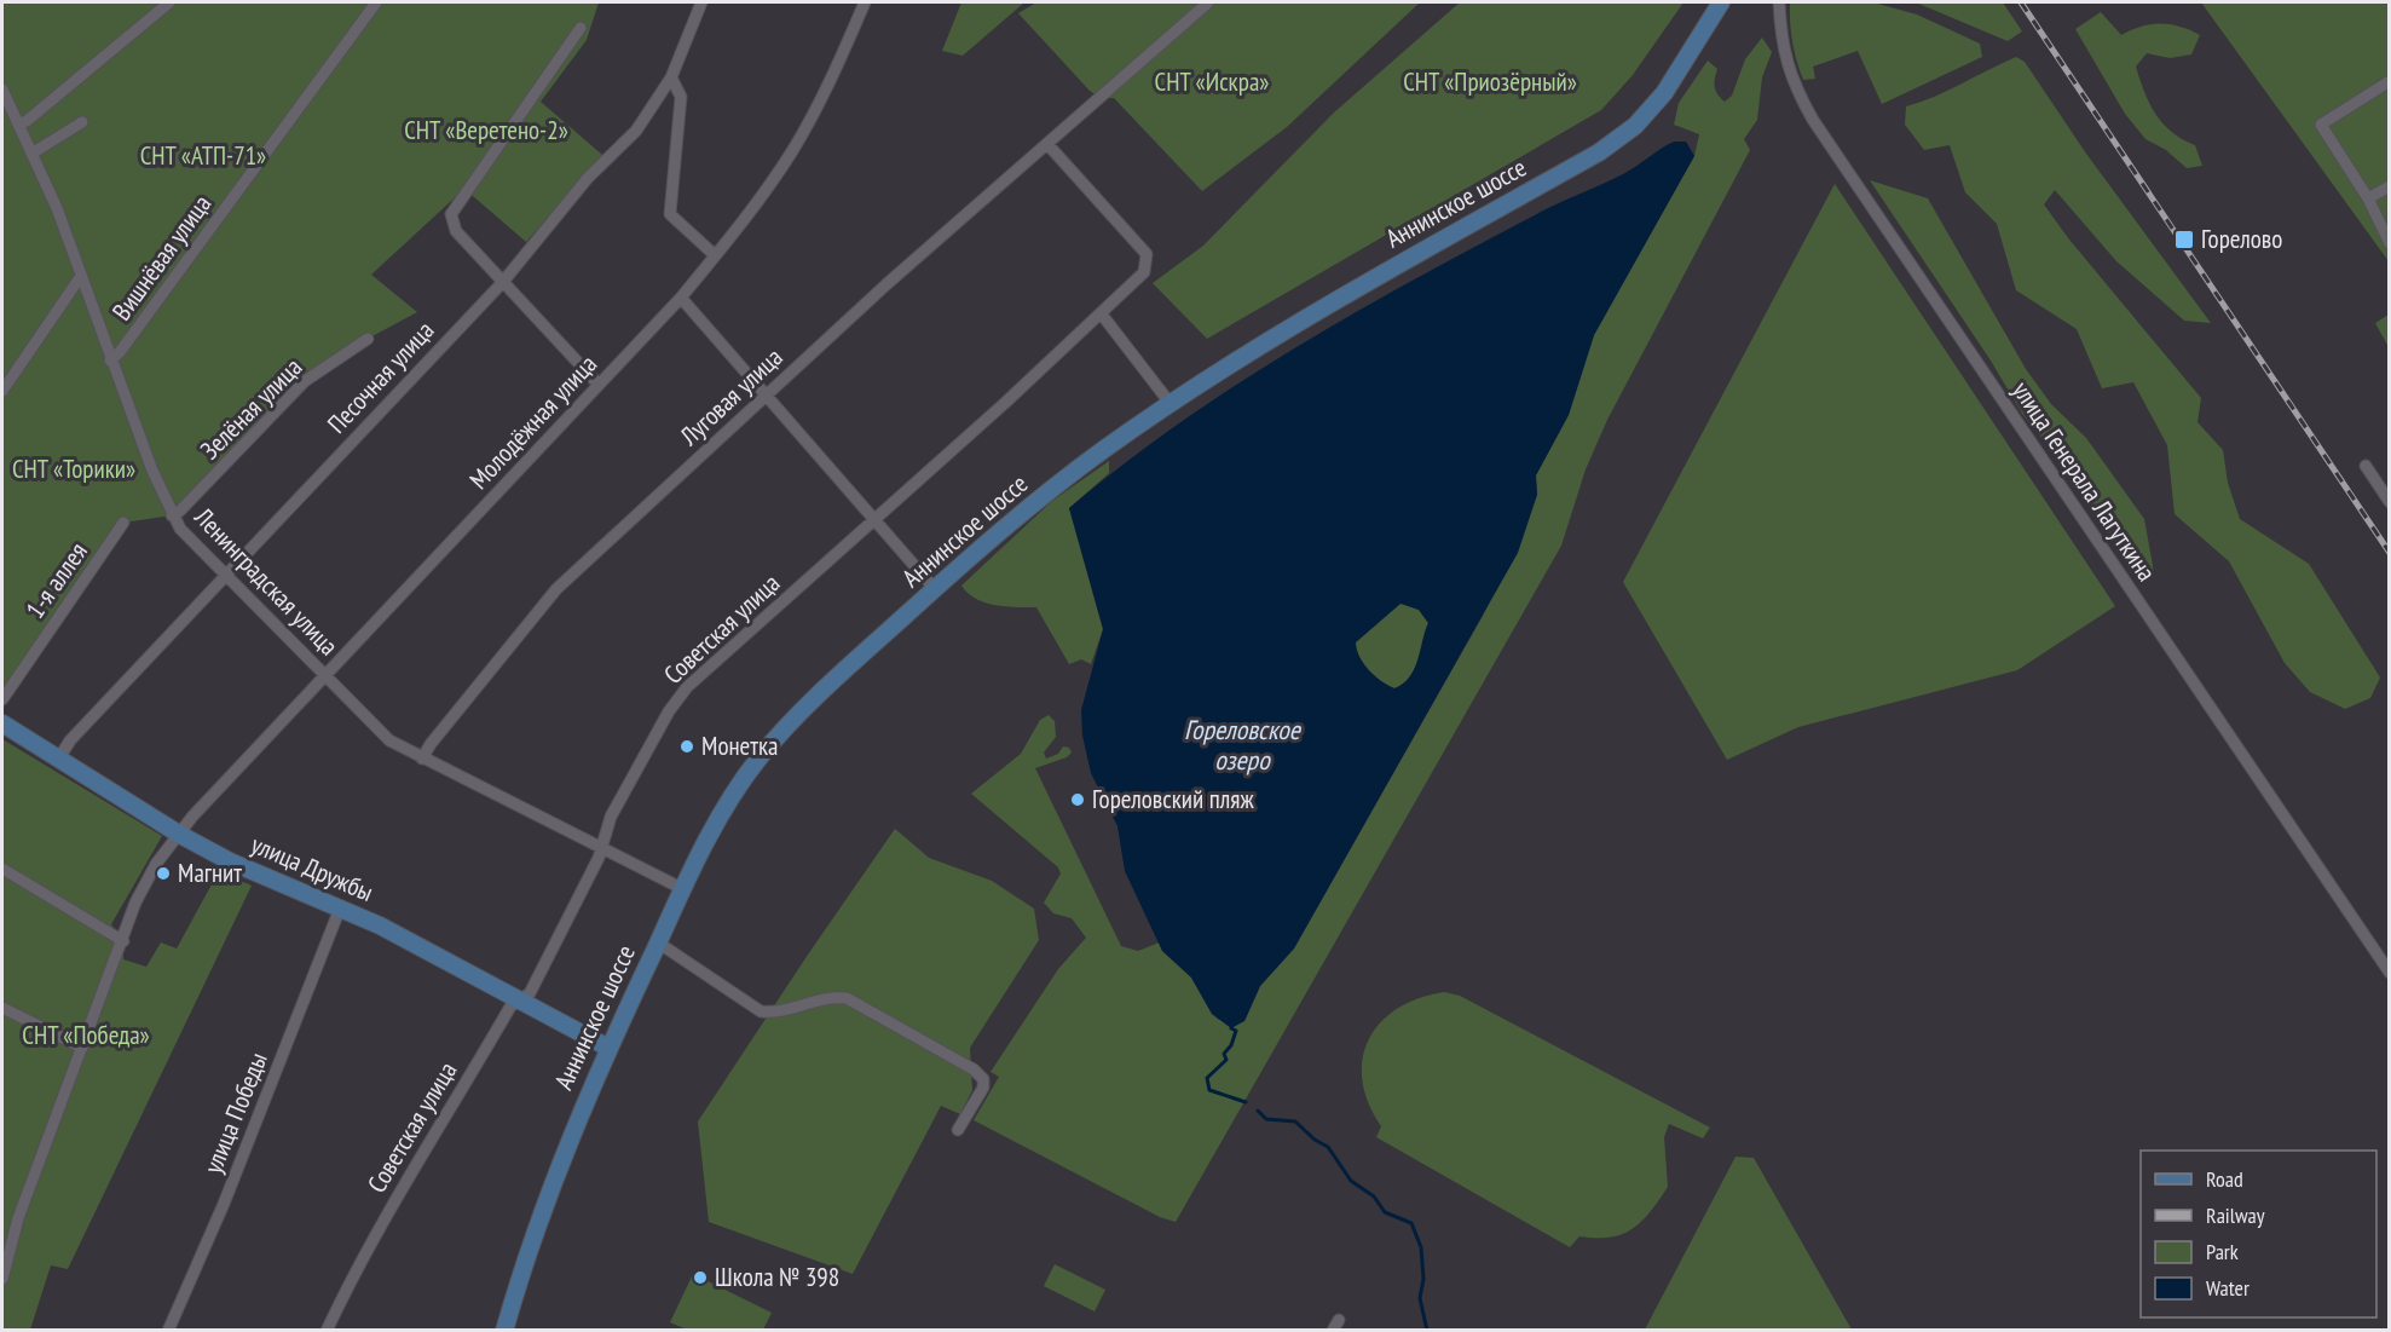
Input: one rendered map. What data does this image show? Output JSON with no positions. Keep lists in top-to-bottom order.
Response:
{
  "streets": {
    "main road": ["Аннинское шоссе", "улица Дружбы"],
    "street": [
      "Вишнёвая улица",
      "Песочная улица",
      "Луговая улица",
      "Зелёная улица",
      "Молодёжная улица",
      "улица Генерала Лагуткина",
      "1-я аллея",
      "Ленинградская улица",
      "Советская улица",
      "улица Победы"
    ]
  },
  "crossings": [
    ["Аннинское шоссе", "Ленинградская улица"],
    ["Аннинское шоссе", "улица Дружбы"],
    ["Вишнёвая улица", "Ленинградская улица"],
    ["Песочная улица", "Ленинградская улица"],
    ["Песочная улица", "улица Дружбы"],
    ["Луговая улица", "Ленинградская улица"],
    ["Луговая улица", "Советская улица"],
    ["Зелёная улица", "Ленинградская улица"],
    ["Молодёжная улица", "Ленинградская улица"],
    ["Молодёжная улица", "улица Дружбы"],
    ["Ленинградская улица", "Советская улица"],
    ["Советская улица", "улица Дружбы"],
    ["улица Дружбы", "улица Победы"]
  ],
  "water": ["Гореловское озеро"],
  "parks": [
    "СНТ «Искра»",
    "СНТ «Приозёрный»",
    "СНТ «Веретено-2»",
    "СНТ «АТП-71»",
    "СНТ «Торики»",
    "СНТ «Победа»"
  ],
  "places": {
    "transit": ["Горелово"],
    "other": [
      "Монетка",
      "Гореловский пляж",
      "Магнит",
      "Школа № 398"
    ]
  },
  "legend": [
    "Road",
    "Railway",
    "Park",
    "Water"
  ]
}
